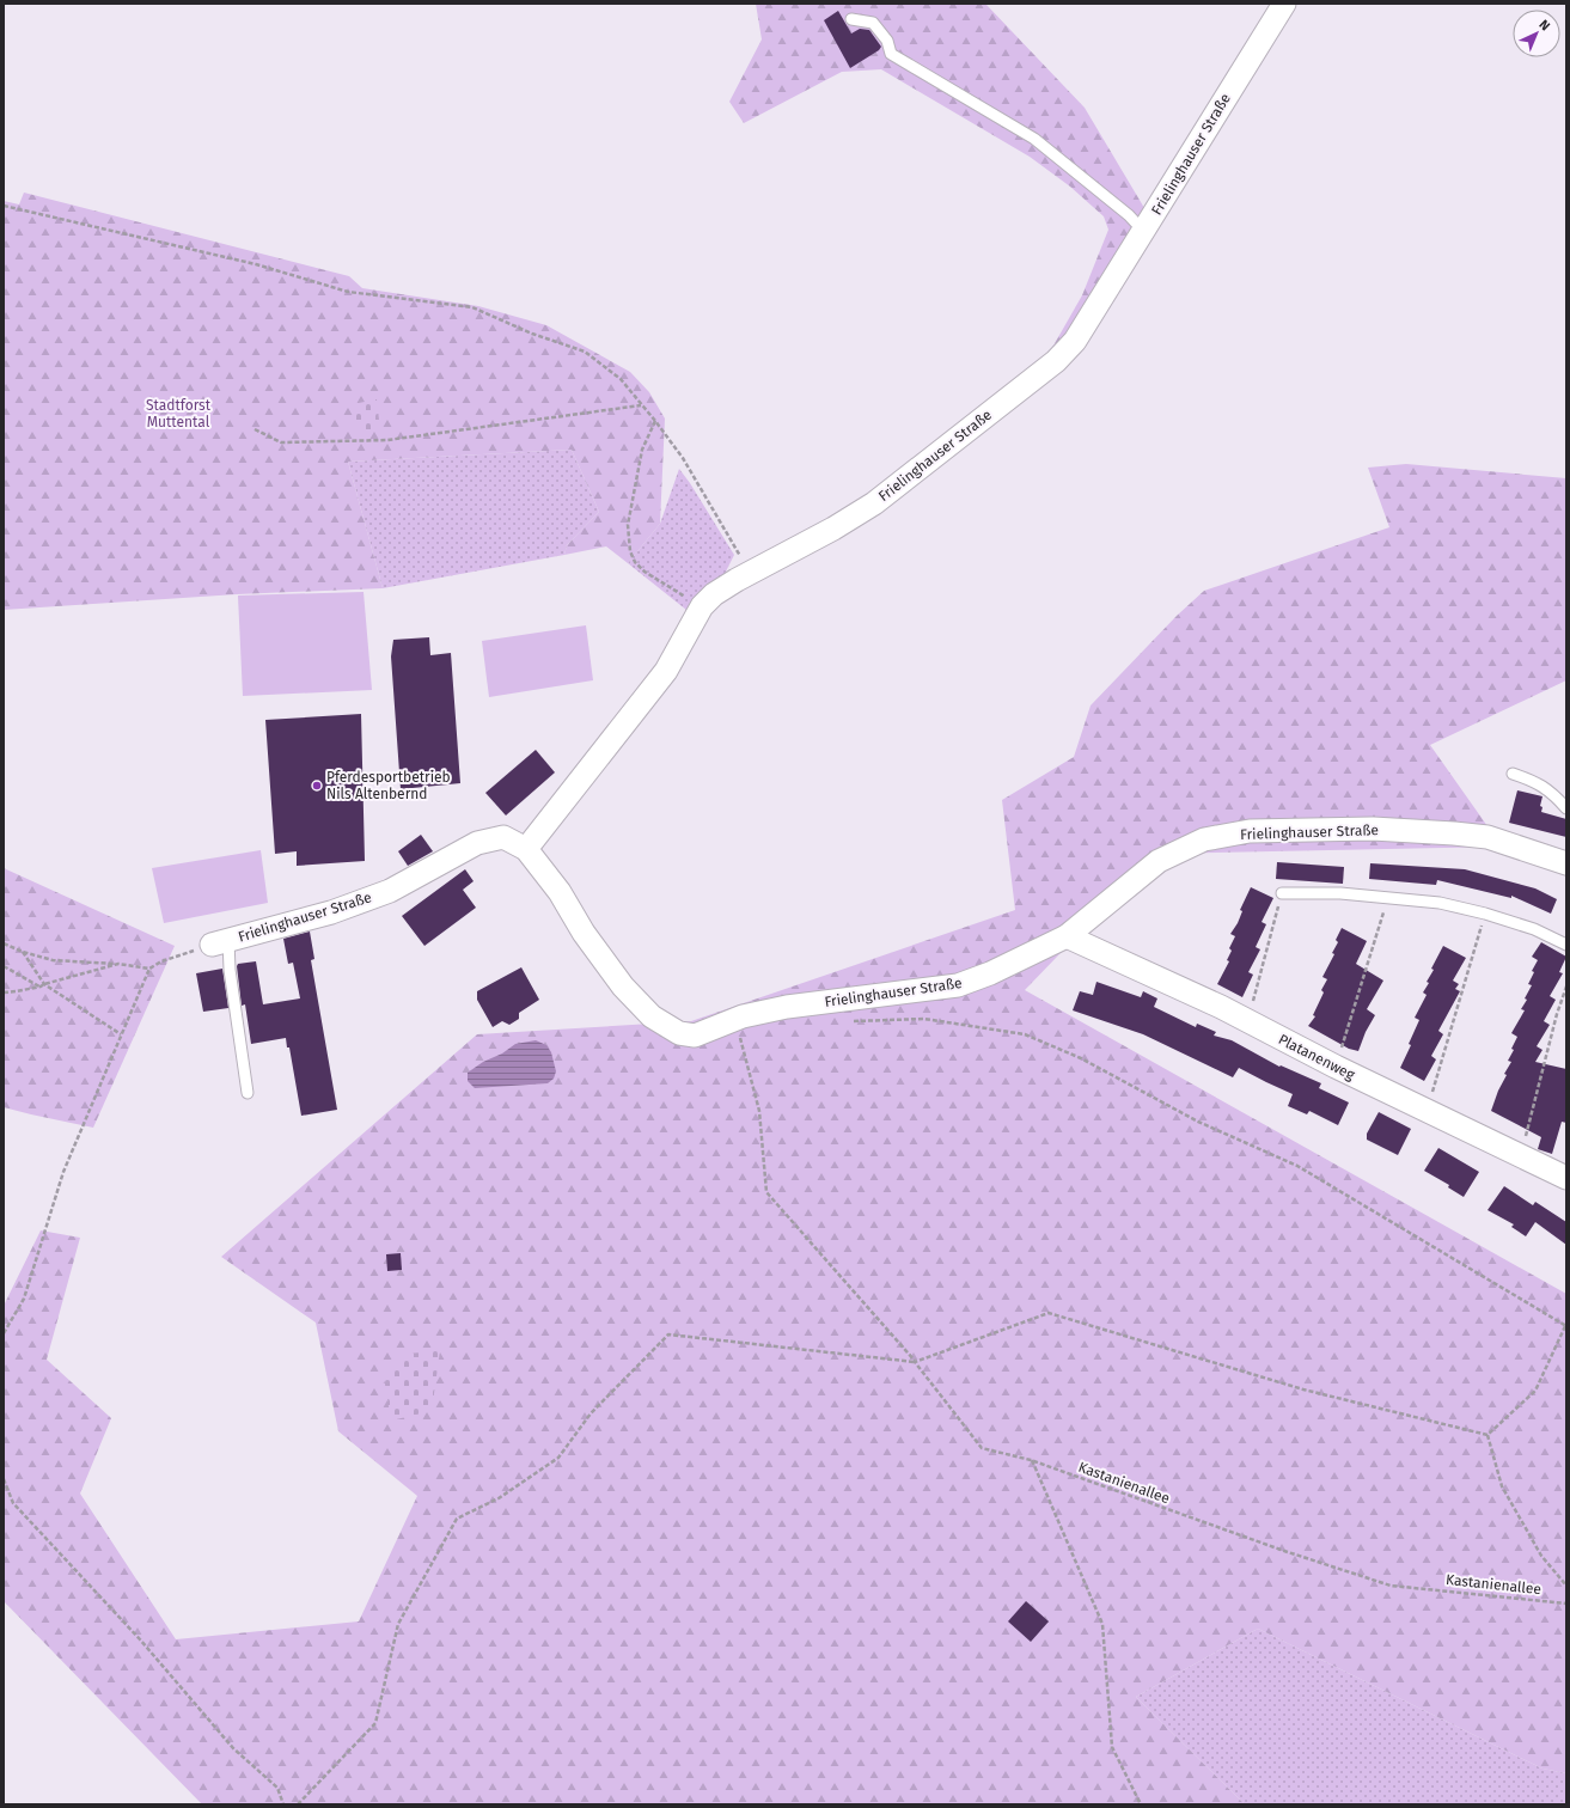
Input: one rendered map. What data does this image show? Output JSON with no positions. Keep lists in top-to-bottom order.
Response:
{
  "streets": {
    "street": ["Frielinghauser Straße", "Platanenweg"],
    "path": ["Kastanienallee"]
  },
  "crossings": [
    ["Frielinghauser Straße", "Platanenweg"]
  ],
  "parks": ["Stadtforst Muttental"],
  "places": ["Pferdesportbetrieb Nils Altenbernd"],
  "north": "top right"
}
